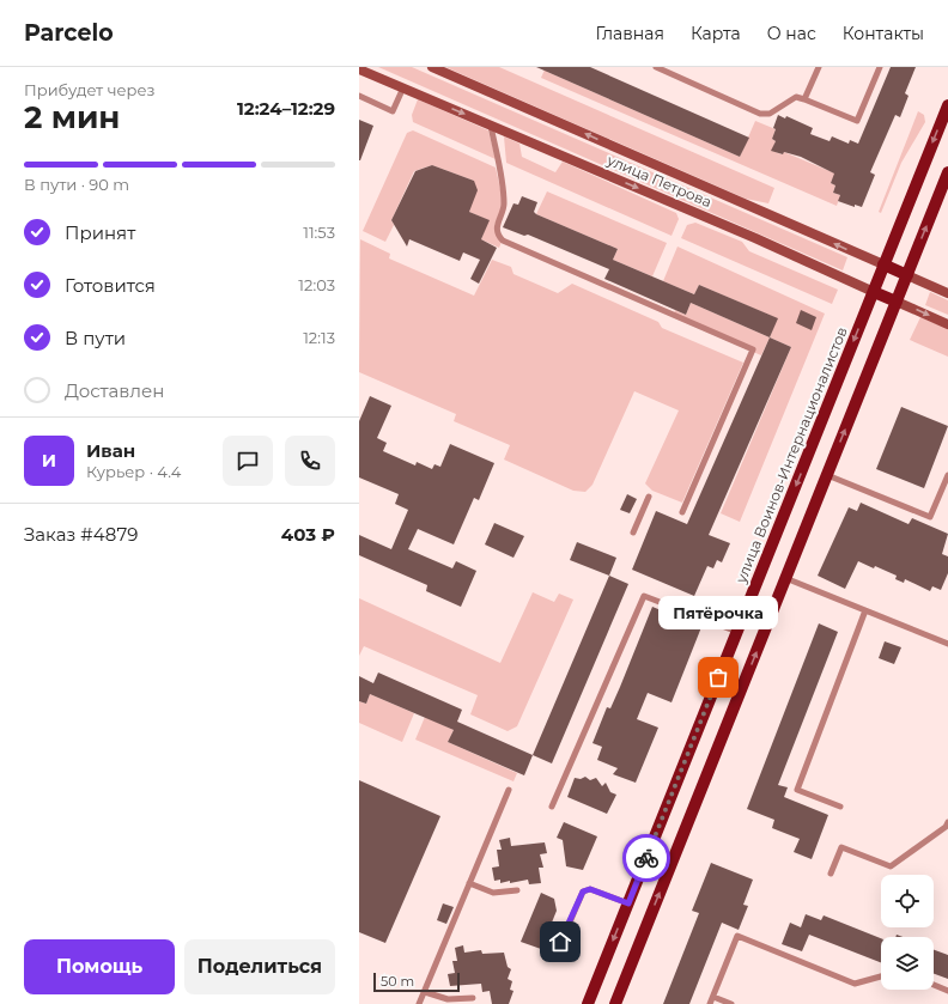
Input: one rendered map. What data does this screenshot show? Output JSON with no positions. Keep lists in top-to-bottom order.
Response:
{
  "streets": {
    "main road": ["улица Петрова", "улица Воинов-Интернационалистов"]
  },
  "crossings": [
    ["улица Петрова", "улица Воинов-Интернационалистов"]
  ],
  "places": ["Пятёрочка"],
  "scale_bar": "50 m",
  "page": {
    "header": "Parcelo",
    "nav": [
      "Главная",
      "Карта",
      "О нас",
      "Контакты"
    ],
    "heading": ["2 мин", "Прибудет через", "12:24–12:29"],
    "panel": [
      "Иван",
      "Курьер · 4.4",
      "Заказ #4879",
      "403 ₽"
    ],
    "bar": "В пути · 90 m",
    "list": [
      ["Принят", "11:53"],
      ["Готовится", "12:03"],
      ["В пути", "12:13"],
      "Доставлен"
    ],
    "round": "И",
    "bubble": "Пятёрочка",
    "buttons": ["Помощь", "Поделиться"],
    "scale": "50 m"
  }
}
